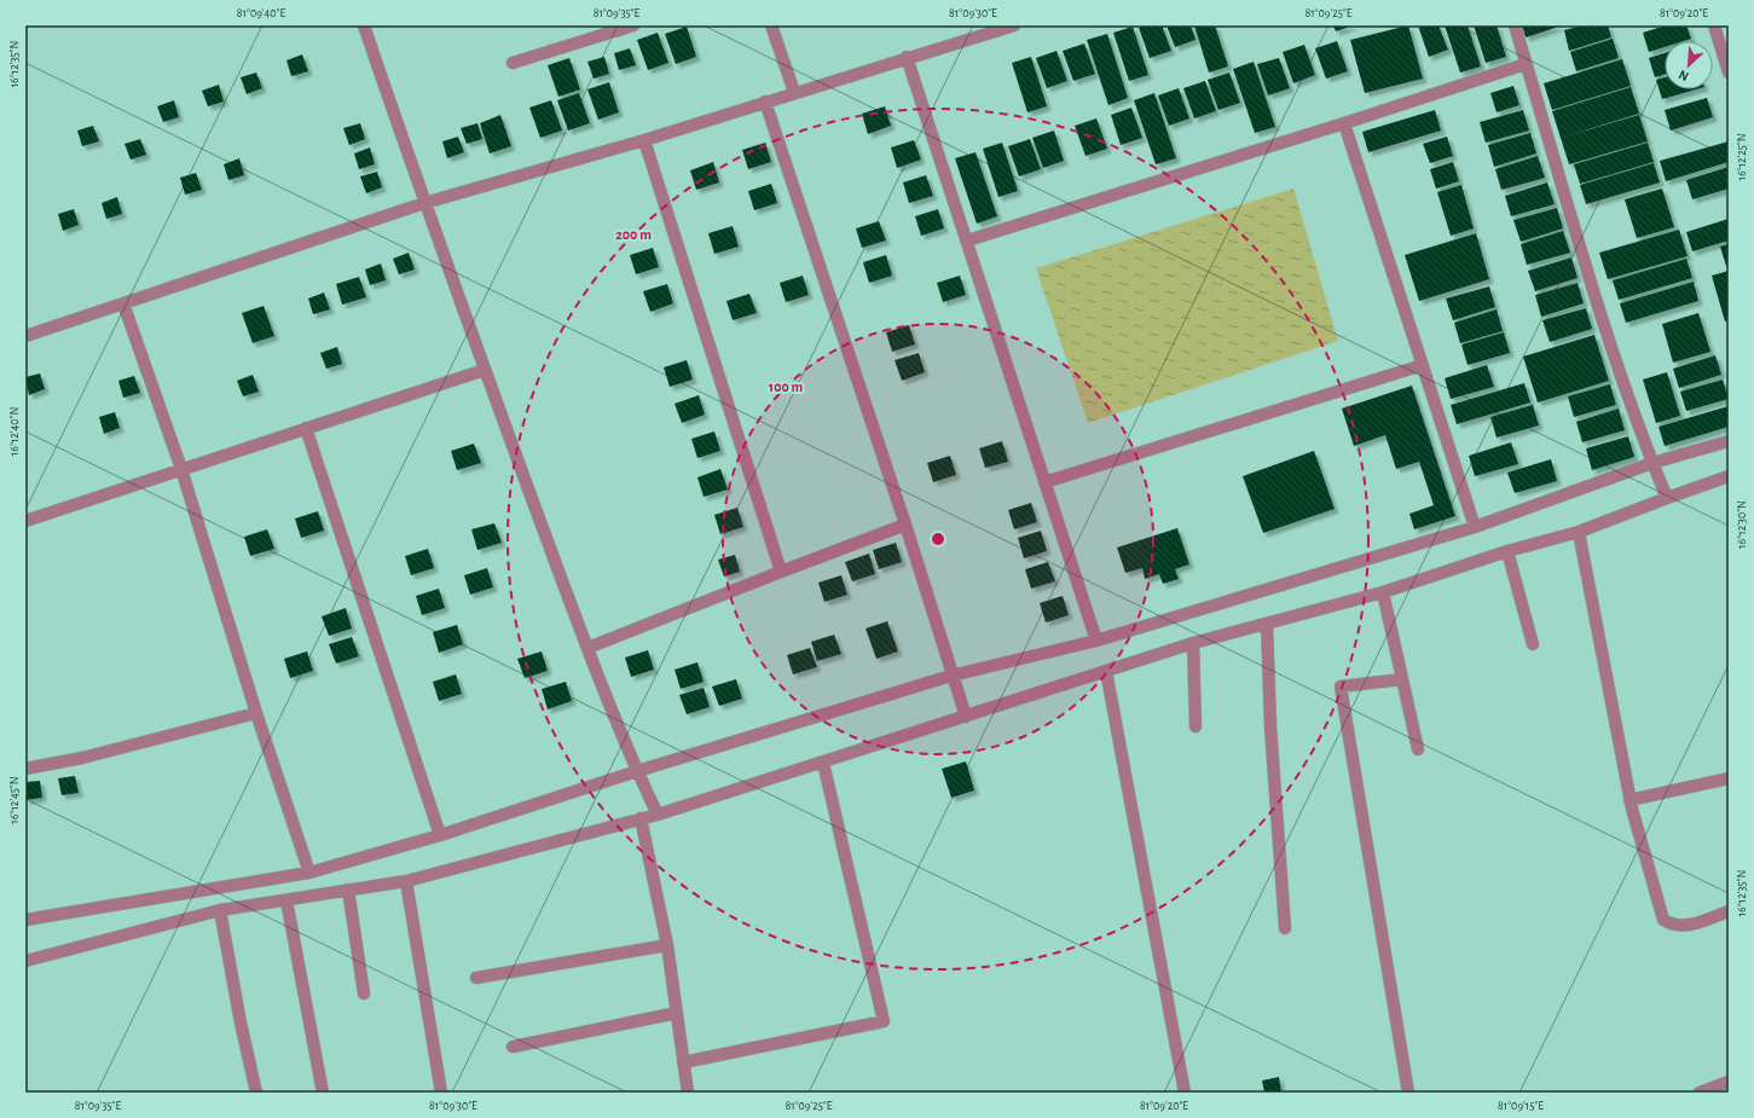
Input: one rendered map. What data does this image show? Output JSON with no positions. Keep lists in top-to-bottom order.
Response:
{
  "north": "bottom left",
  "coordinates": [
    "81°09'40\"E",
    "81°09'35\"E",
    "81°09'30\"E",
    "81°09'25\"E",
    "81°09'20\"E",
    "16°12'35\"N",
    "16°12'25\"N",
    "16°12'40\"N",
    "16°12'30\"N",
    "16°12'45\"N",
    "81°09'15\"E"
  ],
  "rings": ["200 m", "100 m"]
}
